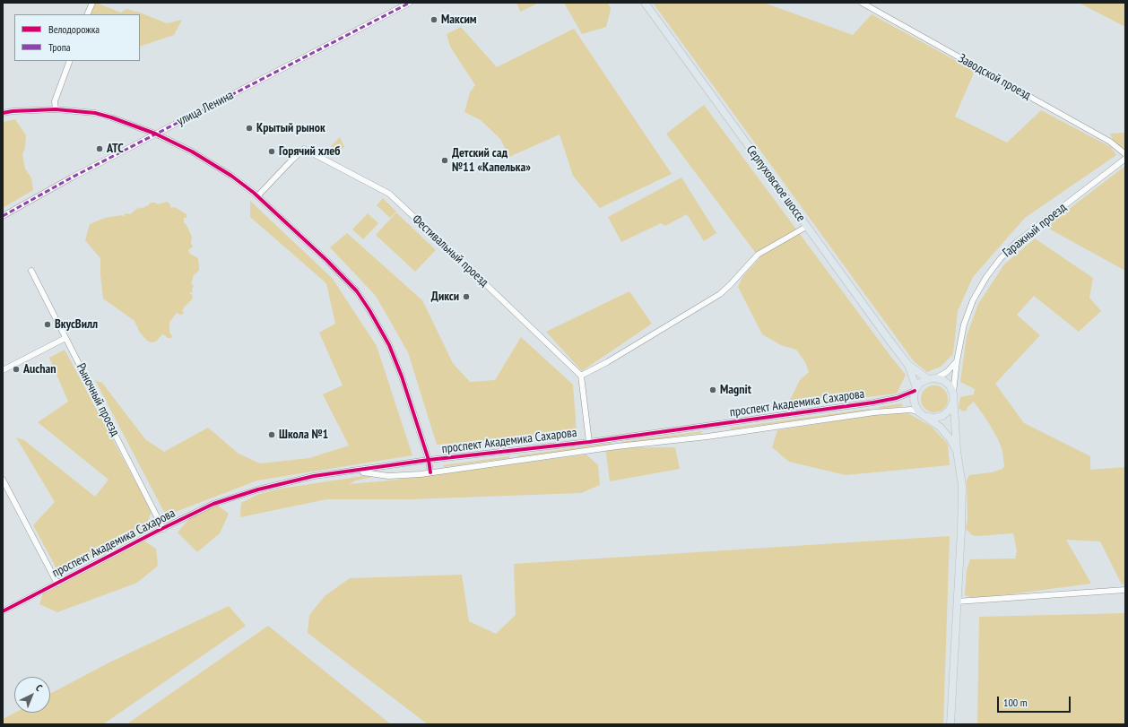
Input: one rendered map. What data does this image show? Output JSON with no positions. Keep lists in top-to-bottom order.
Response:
{
  "streets": {
    "main road": ["Серпуховское шоссе"],
    "street": [
      "Заводской проезд",
      "улица Ленина",
      "Гаражный проезд",
      "Фестивальный проезд",
      "Рыночный проезд",
      "проспект Академика Сахарова"
    ]
  },
  "crossings": [
    ["Гаражный проезд", "проспект Академика Сахарова"],
    ["Рыночный проезд", "проспект Академика Сахарова"]
  ],
  "places": [
    "Максим",
    "Крытый рынок",
    "АТС",
    "Горячий хлеб",
    "Детский сад №11 «Капелька»",
    "Дикси",
    "ВкусВилл",
    "Auchan",
    "Magnit",
    "Школа №1"
  ],
  "legend": ["Велодорожка", "Тропа"],
  "scale_bar": "100 m",
  "north": "top right"
}
